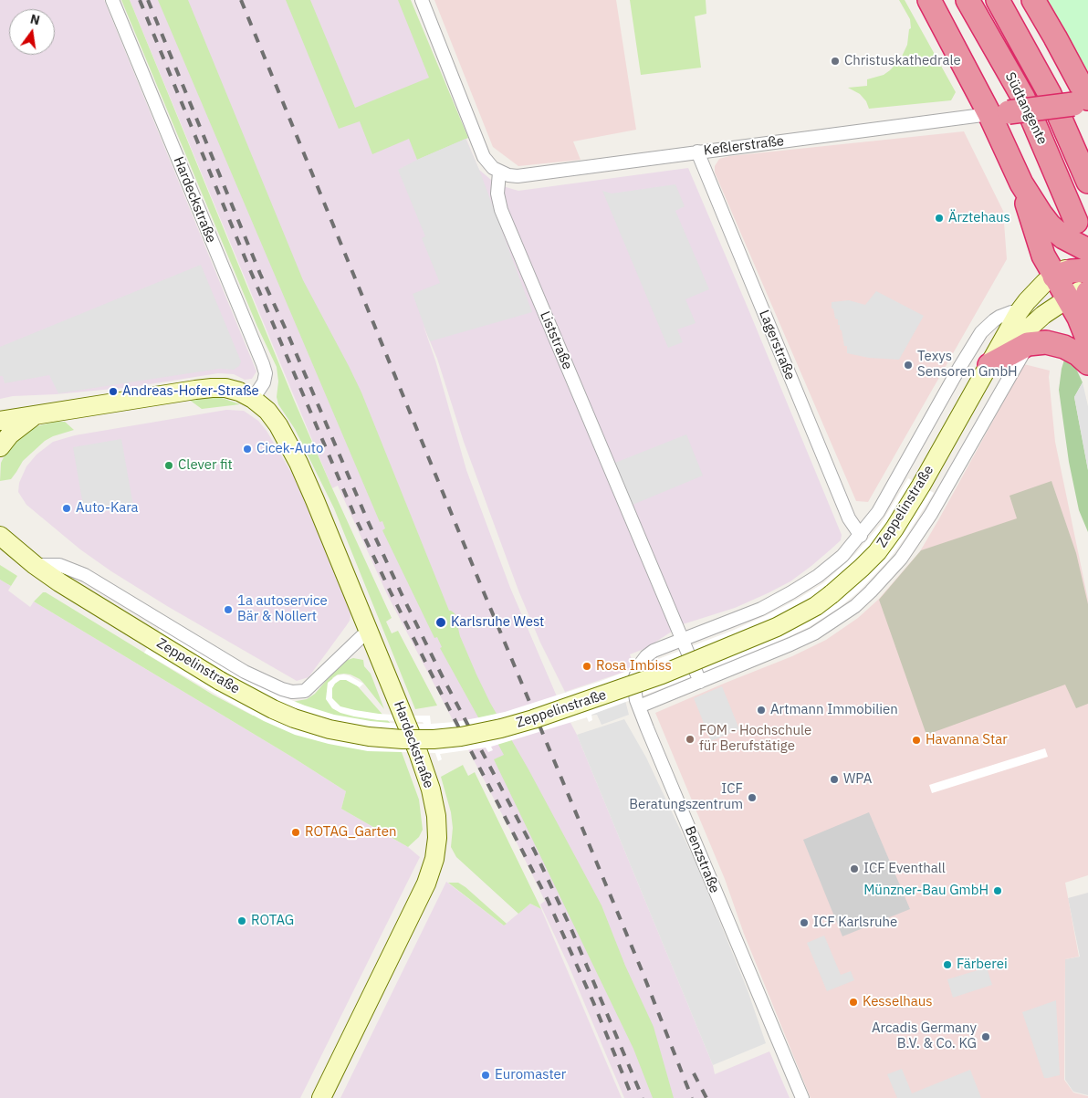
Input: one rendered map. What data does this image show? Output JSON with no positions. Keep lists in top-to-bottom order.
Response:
{
  "streets": {
    "highway": ["Südtangente"],
    "street": [
      "Keßlerstraße",
      "Hardeckstraße",
      "Liststraße",
      "Lagerstraße",
      "Zeppelinstraße",
      "Benzstraße"
    ]
  },
  "crossings": [
    ["Keßlerstraße", "Liststraße"],
    ["Keßlerstraße", "Lagerstraße"],
    ["Hardeckstraße", "Zeppelinstraße"],
    ["Liststraße", "Zeppelinstraße"],
    ["Liststraße", "Benzstraße"],
    ["Lagerstraße", "Zeppelinstraße"],
    ["Zeppelinstraße", "Benzstraße"]
  ],
  "places": [
    "Christuskathedrale",
    "Ärztehaus",
    "Texys Sensoren GmbH",
    "Andreas-Hofer-Straße",
    "Cicek-Auto",
    "Clever fit",
    "Auto-Kara",
    "1a autoservice Bär & Nollert",
    "Karlsruhe West",
    "Rosa Imbiss",
    "Artmann Immobilien",
    "FOM - Hochschule für Berufstätige",
    "Havanna Star",
    "WPA",
    "ICF Beratungszentrum",
    "ROTAG_Garten",
    "ICF Eventhall",
    "Münzner-Bau GmbH",
    "ROTAG",
    "ICF Karlsruhe",
    "Färberei",
    "Kesselhaus",
    "Arcadis Germany B.V. & Co. KG",
    "Euromaster"
  ],
  "north": "top"
}
